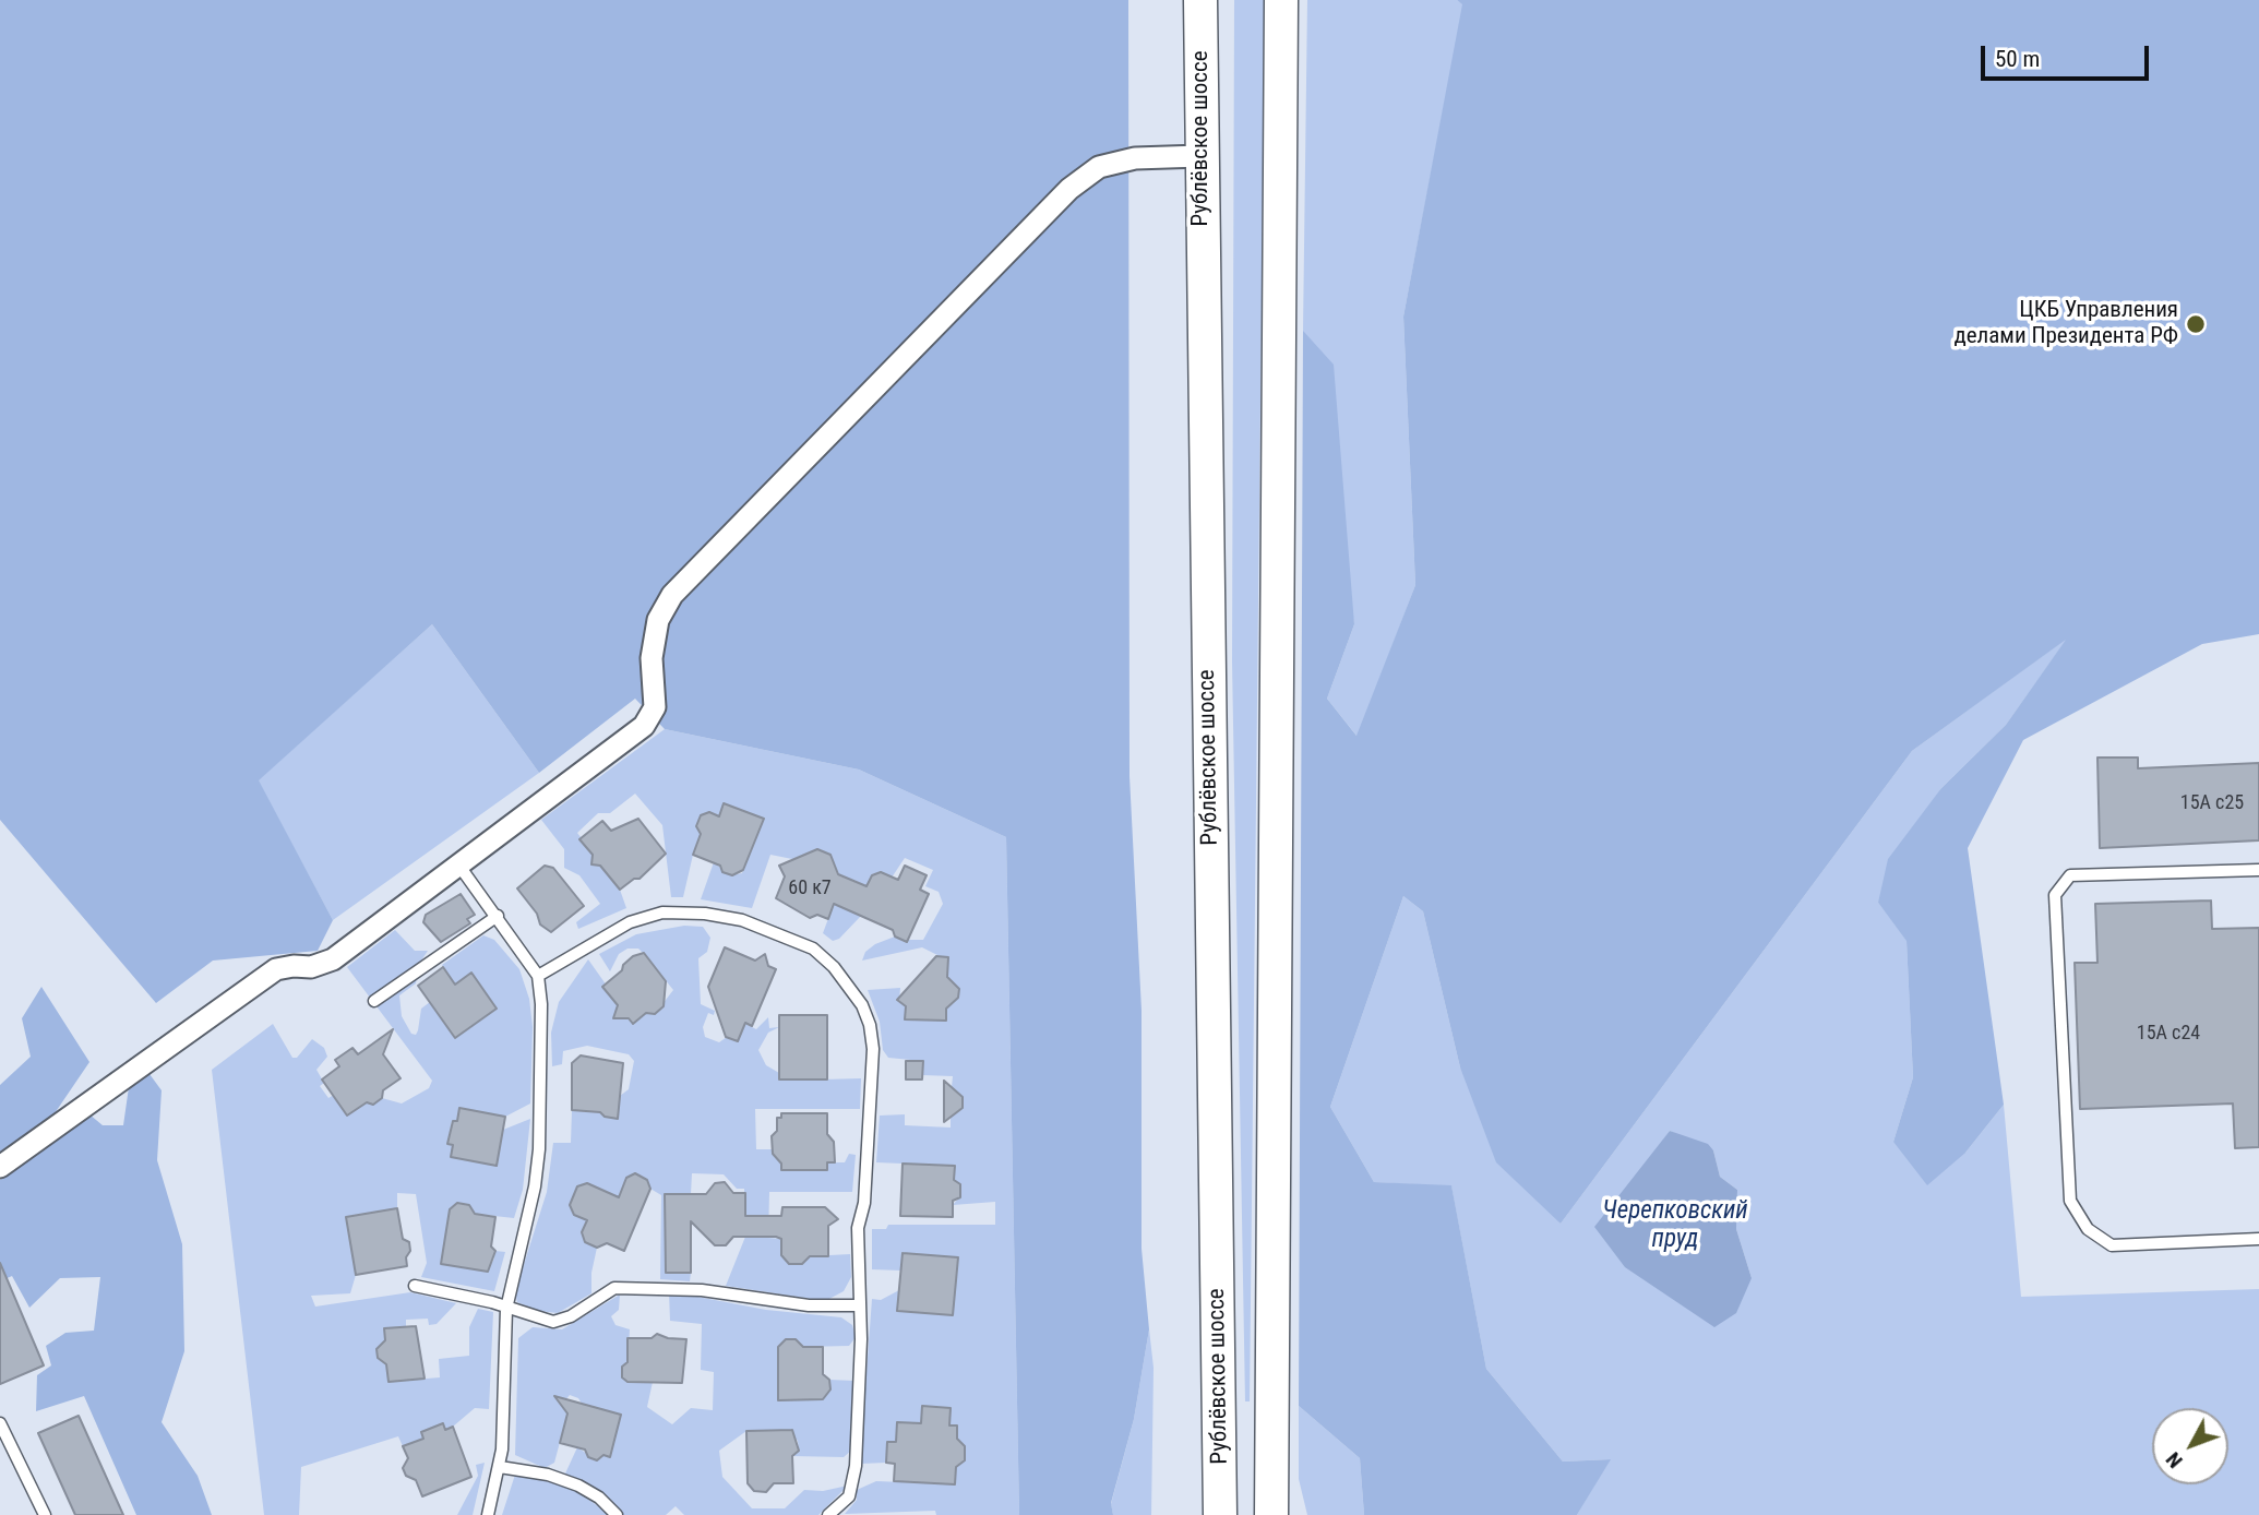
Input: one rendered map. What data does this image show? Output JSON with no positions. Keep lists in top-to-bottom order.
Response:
{
  "streets": {
    "main road": ["Рублёвское шоссе"]
  },
  "water": ["Черепковский пруд"],
  "places": ["ЦКБ Управления делами Президента РФ"],
  "house_numbers": ["15А с25", "60 к7", "15А с24"],
  "scale_bar": "50 m",
  "north": "bottom left"
}
